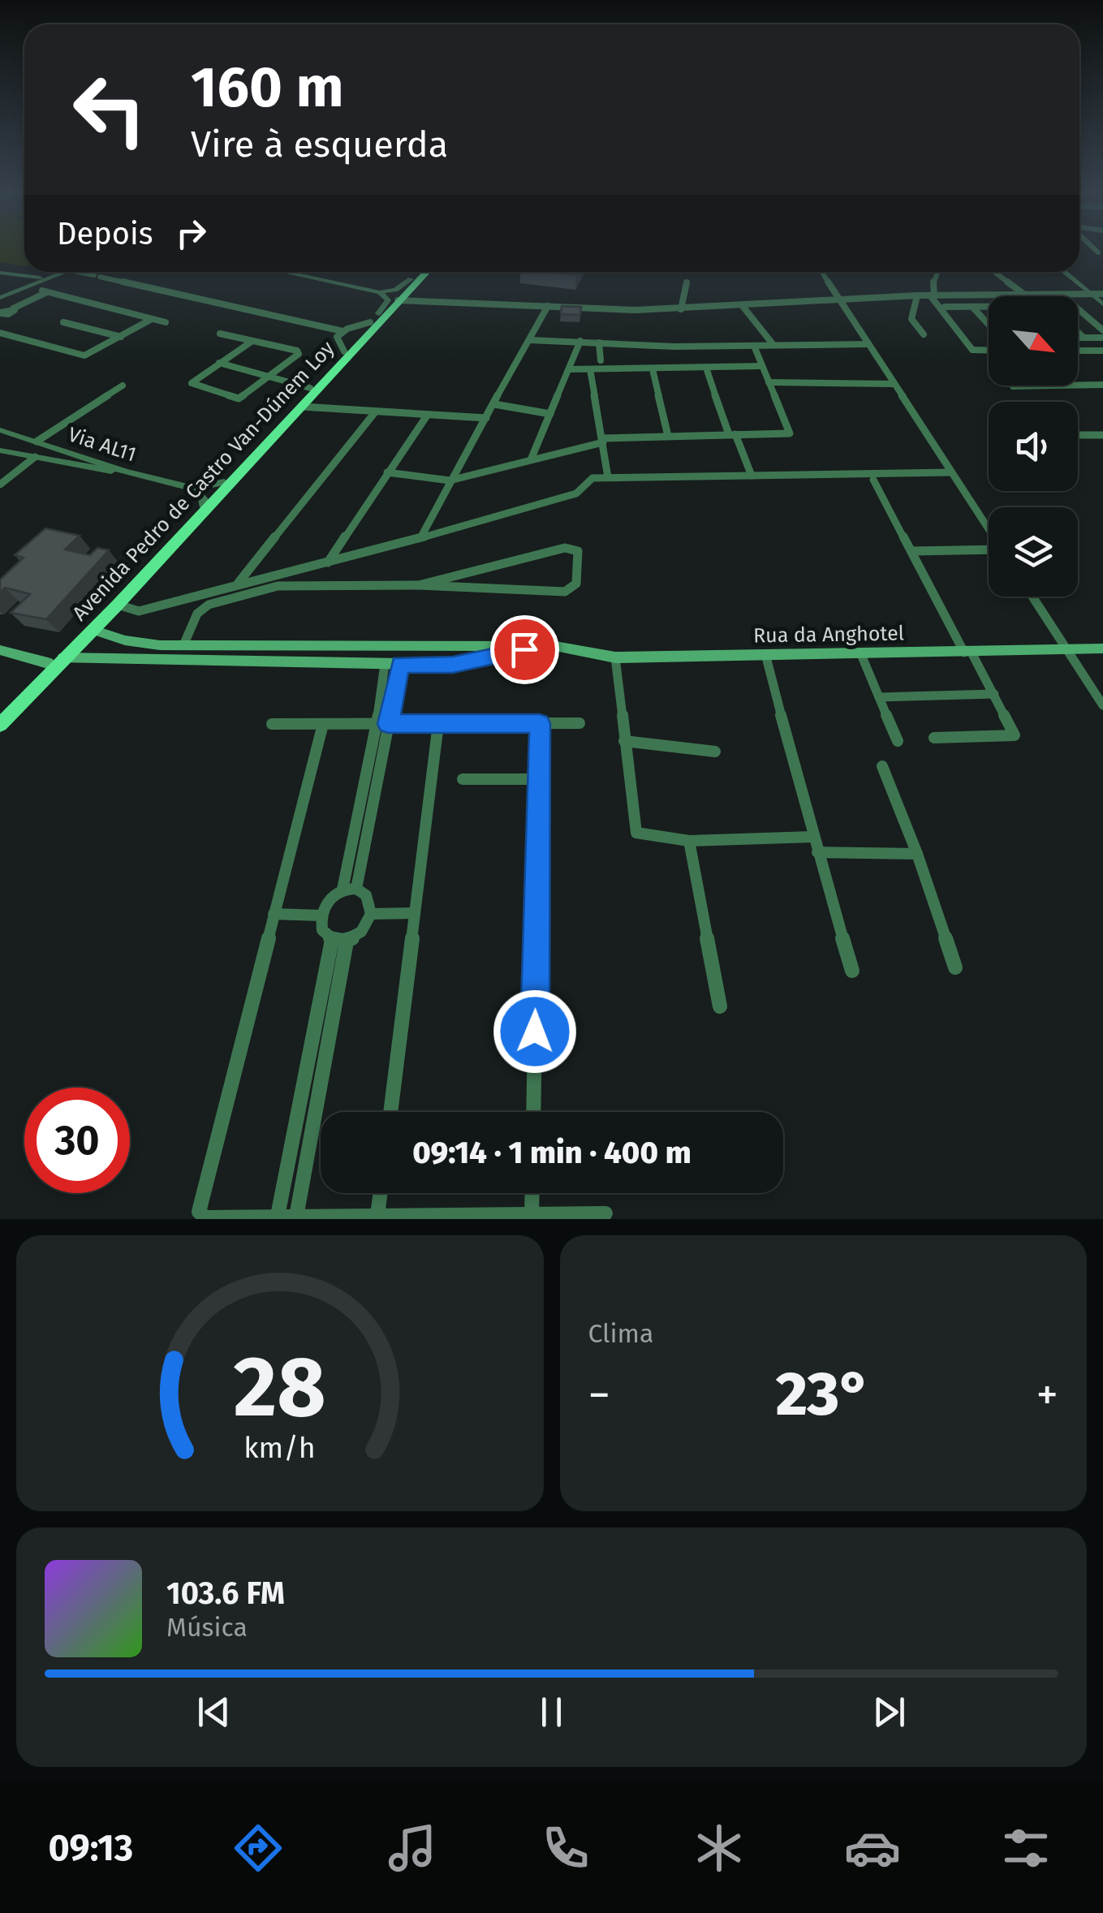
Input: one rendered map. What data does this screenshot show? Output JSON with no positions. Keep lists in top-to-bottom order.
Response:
{
  "streets": {
    "highway": ["Avenida Pedro de Castro Van-Dúnem Loy"],
    "main road": ["Rua da Anghotel"],
    "street": ["Via AL11"]
  },
  "crossings": [
    ["Via AL11", "Avenida Pedro de Castro Van-Dúnem Loy"],
    ["Avenida Pedro de Castro Van-Dúnem Loy", "Rua da Anghotel"]
  ],
  "north": "bottom right",
  "page": {
    "turn": ["160 m", "Vire à esquerda"],
    "then": "Depois",
    "limit": "30",
    "trip": "09:14 · 1 min · 400 m",
    "tile": "Clima",
    "heat": ["−", "23°", "+"],
    "song": ["103.6 FM", "Música"],
    "tabs": "09:13",
    "gauge": ["28", "km/h"]
  }
}
